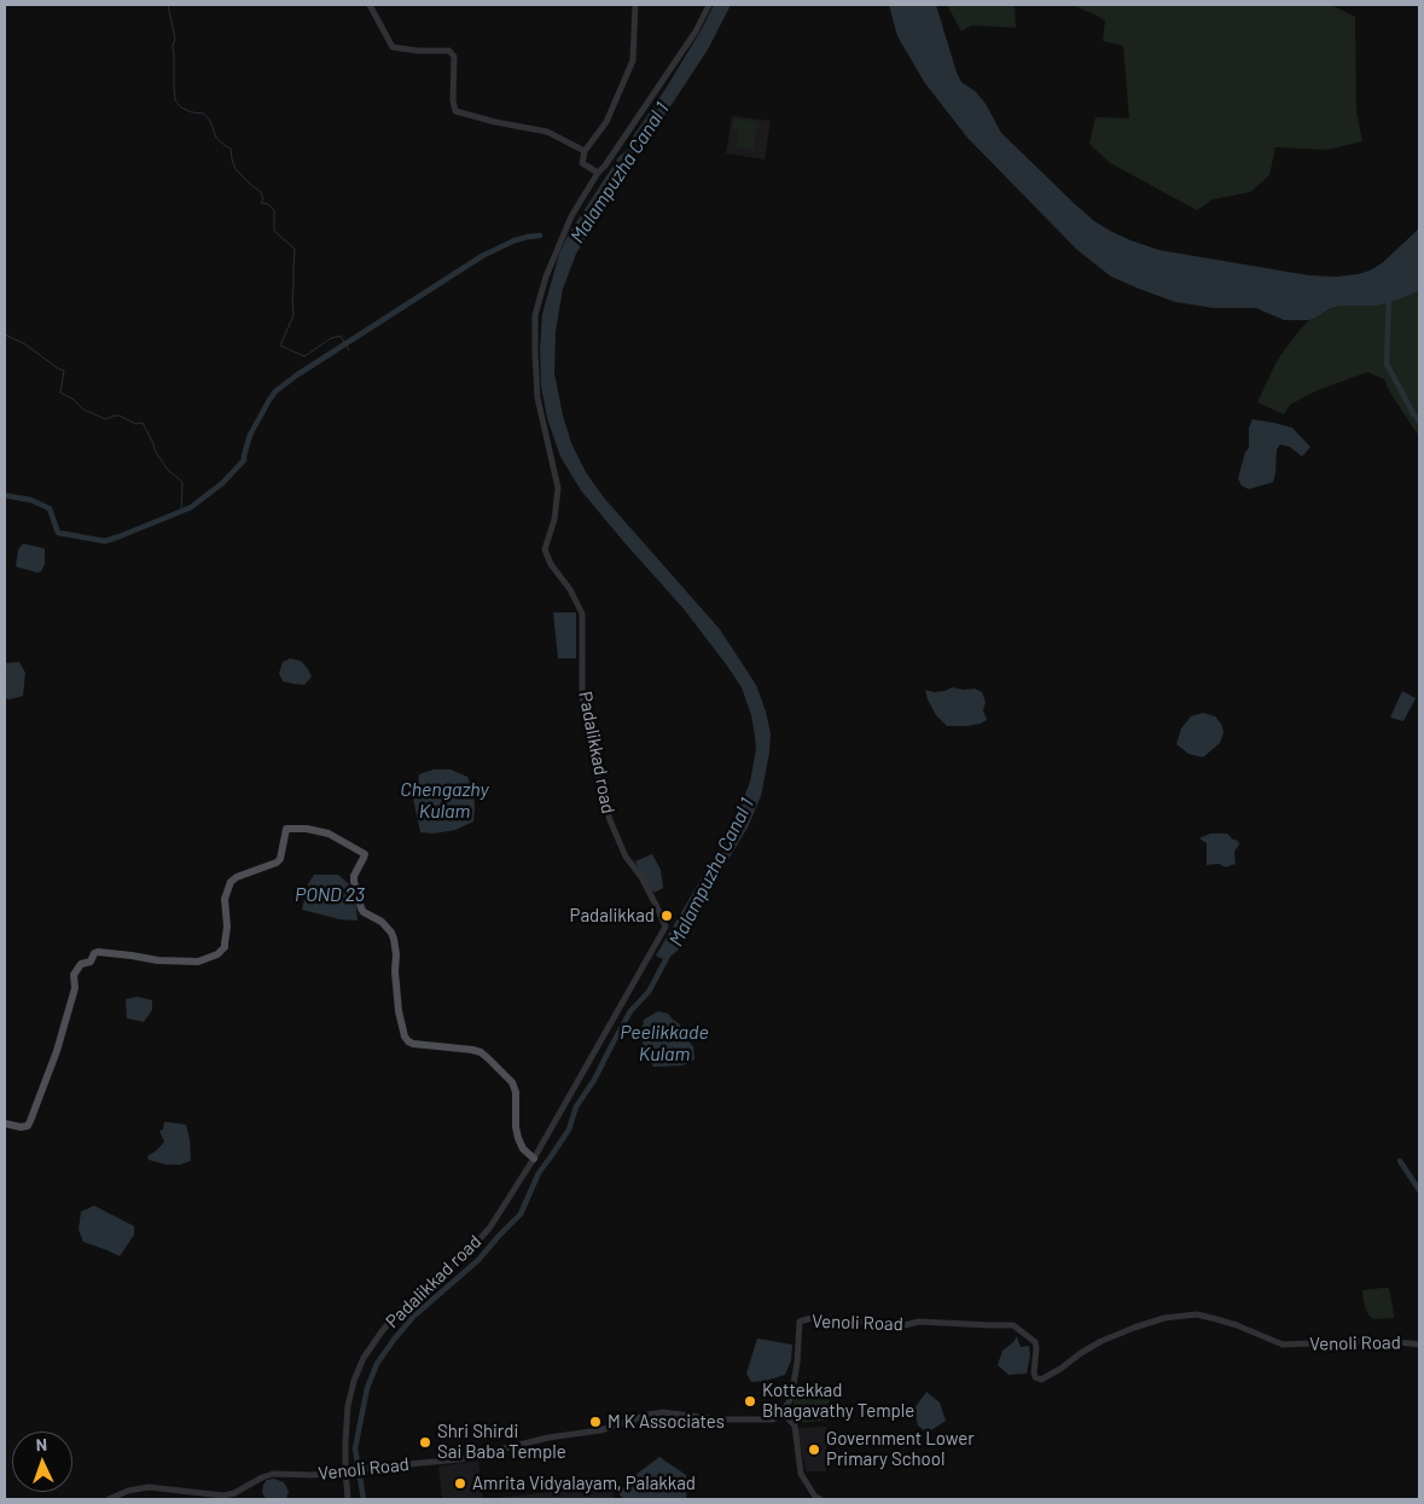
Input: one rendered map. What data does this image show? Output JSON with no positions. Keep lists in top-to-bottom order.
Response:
{
  "streets": {
    "street": ["Padalikkad road", "Venoli Road"]
  },
  "crossings": [
    ["Padalikkad road", "Venoli Road"]
  ],
  "water": [
    "Malampuzha Canal 1",
    "Chengazhy Kulam",
    "POND 23",
    "Peelikkade Kulam"
  ],
  "places": [
    "Padalikkad",
    "Kottekkad Bhagavathy Temple",
    "M K Associates",
    "Shri Shirdi Sai Baba Temple",
    "Government Lower Primary School",
    "Amrita Vidyalayam, Palakkad"
  ],
  "north": "top"
}
